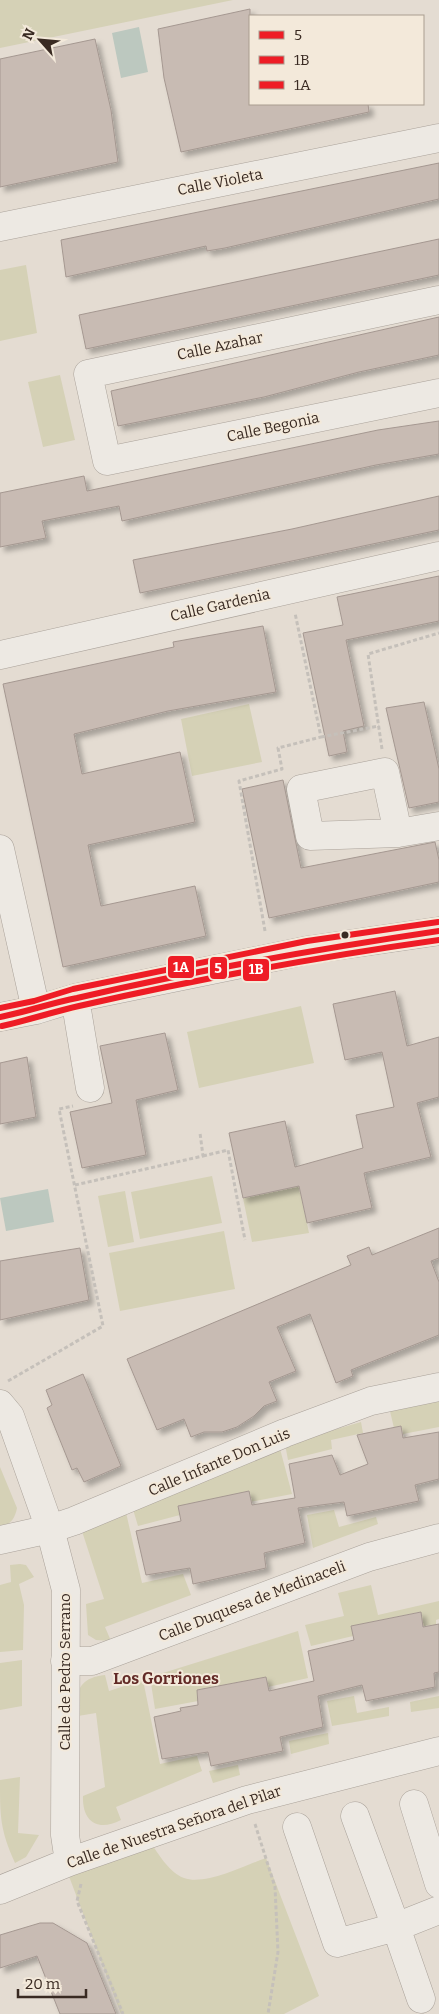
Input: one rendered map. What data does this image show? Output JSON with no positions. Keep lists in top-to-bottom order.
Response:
{
  "streets": {
    "street": [
      "Calle Violeta",
      "Calle Azahar",
      "Calle Begonia",
      "Calle Gardenia",
      "Calle Infante Don Luis",
      "Calle Duquesa de Medinaceli",
      "Calle de Pedro Serrano",
      "Calle de Nuestra Señora del Pilar"
    ]
  },
  "crossings": [
    ["Calle Azahar", "Calle Begonia"],
    ["Calle Infante Don Luis", "Calle de Pedro Serrano"],
    ["Calle Duquesa de Medinaceli", "Calle de Pedro Serrano"],
    ["Calle de Pedro Serrano", "Calle de Nuestra Señora del Pilar"]
  ],
  "districts": ["Los Gorriones"],
  "lines": ["transit line 1A", "transit line 5", "transit line 1B"],
  "legend": ["5", "1B", "1A"],
  "scale_bar": "20 m",
  "north": "top left"
}
